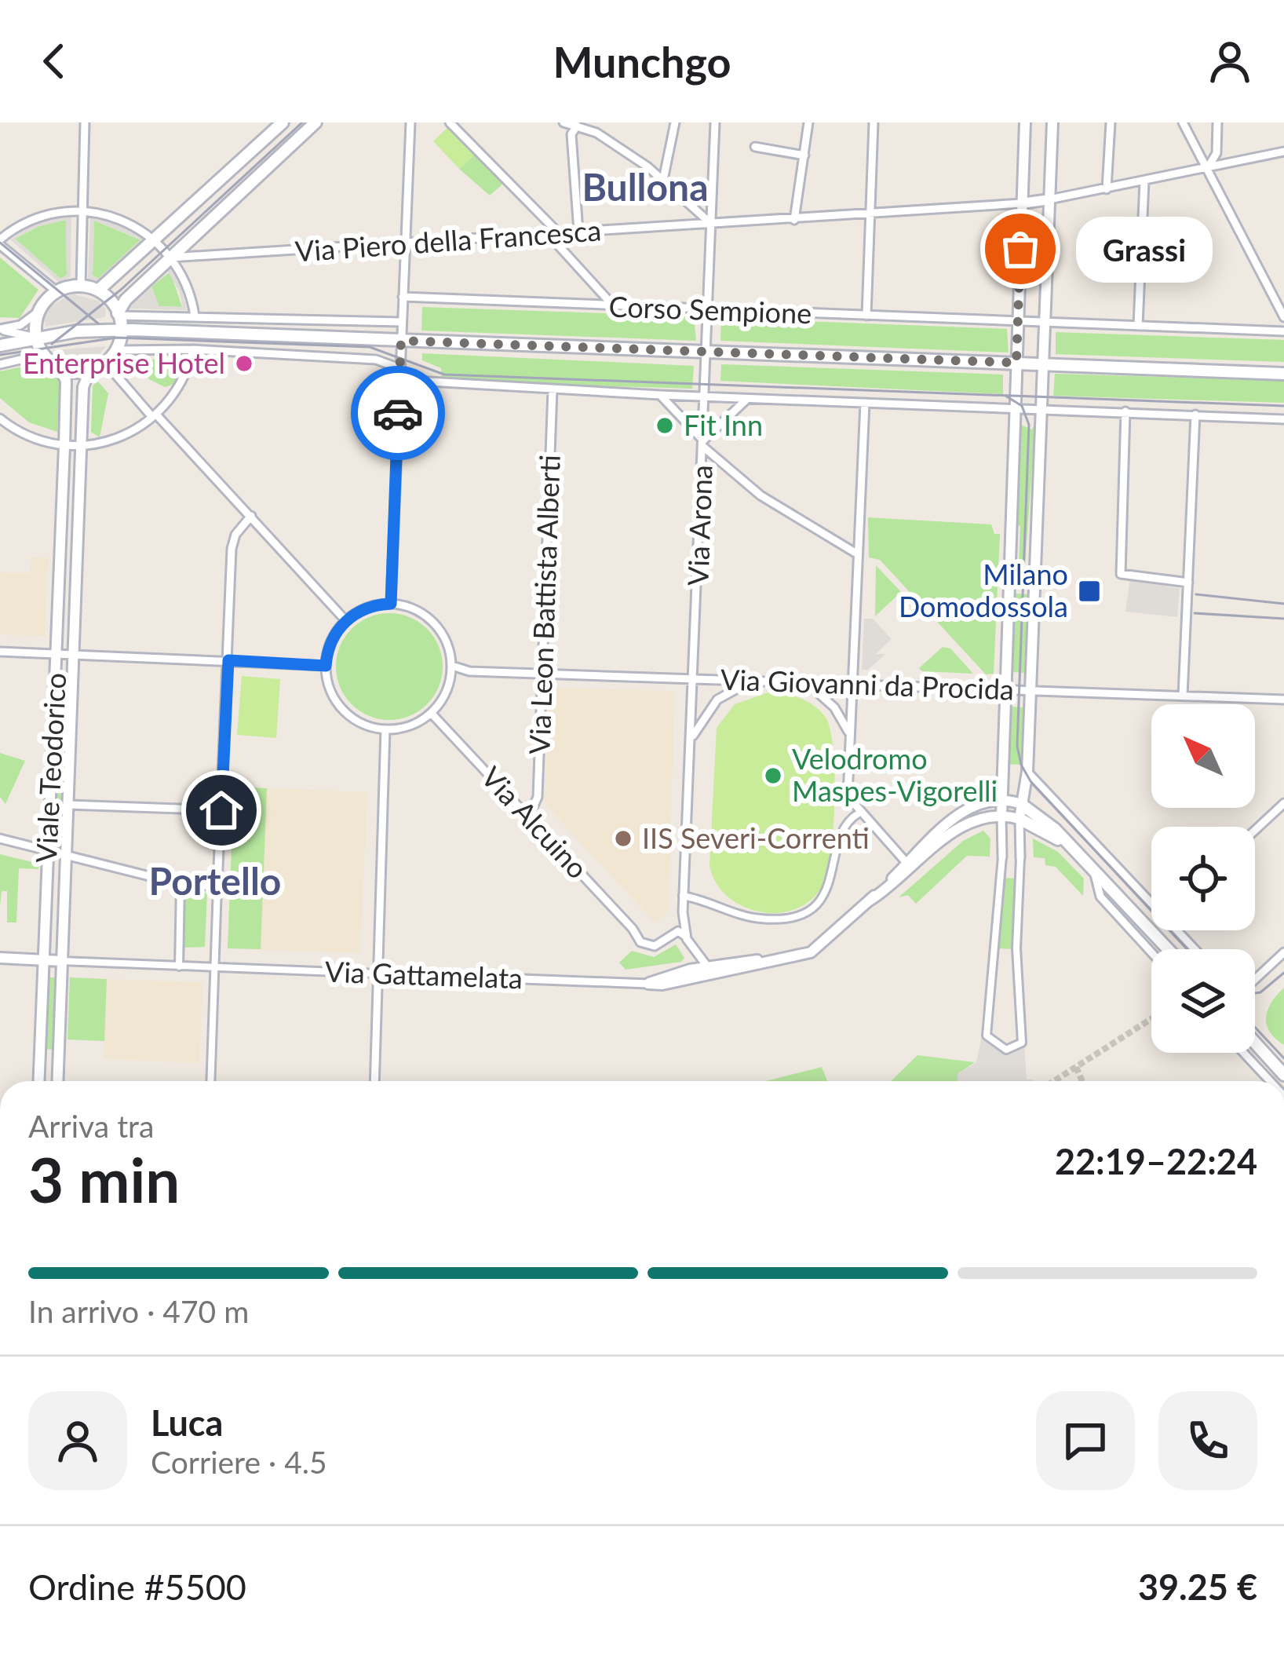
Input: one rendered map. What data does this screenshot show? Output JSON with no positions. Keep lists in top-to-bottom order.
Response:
{
  "streets": {
    "main road": ["Corso Sempione"],
    "street": [
      "Via Piero della Francesca",
      "Via Arona",
      "Via Leon Battista Alberti",
      "Via Giovanni da Procida",
      "Viale Teodorico",
      "Via Alcuino",
      "Via Gattamelata"
    ]
  },
  "crossings": [
    ["Via Piero della Francesca", "Via Arona"],
    ["Corso Sempione", "Via Arona"],
    ["Via Arona", "Via Giovanni da Procida"],
    ["Via Arona", "Via Alcuino"],
    ["Via Leon Battista Alberti", "Via Giovanni da Procida"],
    ["Via Leon Battista Alberti", "Via Alcuino"],
    ["Via Giovanni da Procida", "Via Alcuino"]
  ],
  "districts": ["Bullona", "Portello"],
  "places": {
    "other": [
      "Grassi",
      "Enterprise Hotel",
      "Fit Inn",
      "Velodromo Maspes-Vigorelli",
      "IIS Severi-Correnti"
    ],
    "transit": ["Milano Domodossola"]
  },
  "north": "top left",
  "page": {
    "header": "Munchgo",
    "bubble": "Grassi",
    "heading": ["3 min", "Arriva tra", "22:19–22:24"],
    "panel": [
      "Luca",
      "Corriere · 4.5",
      "Ordine #5500",
      "39.25 €"
    ],
    "bar": "In arrivo · 470 m"
  }
}
